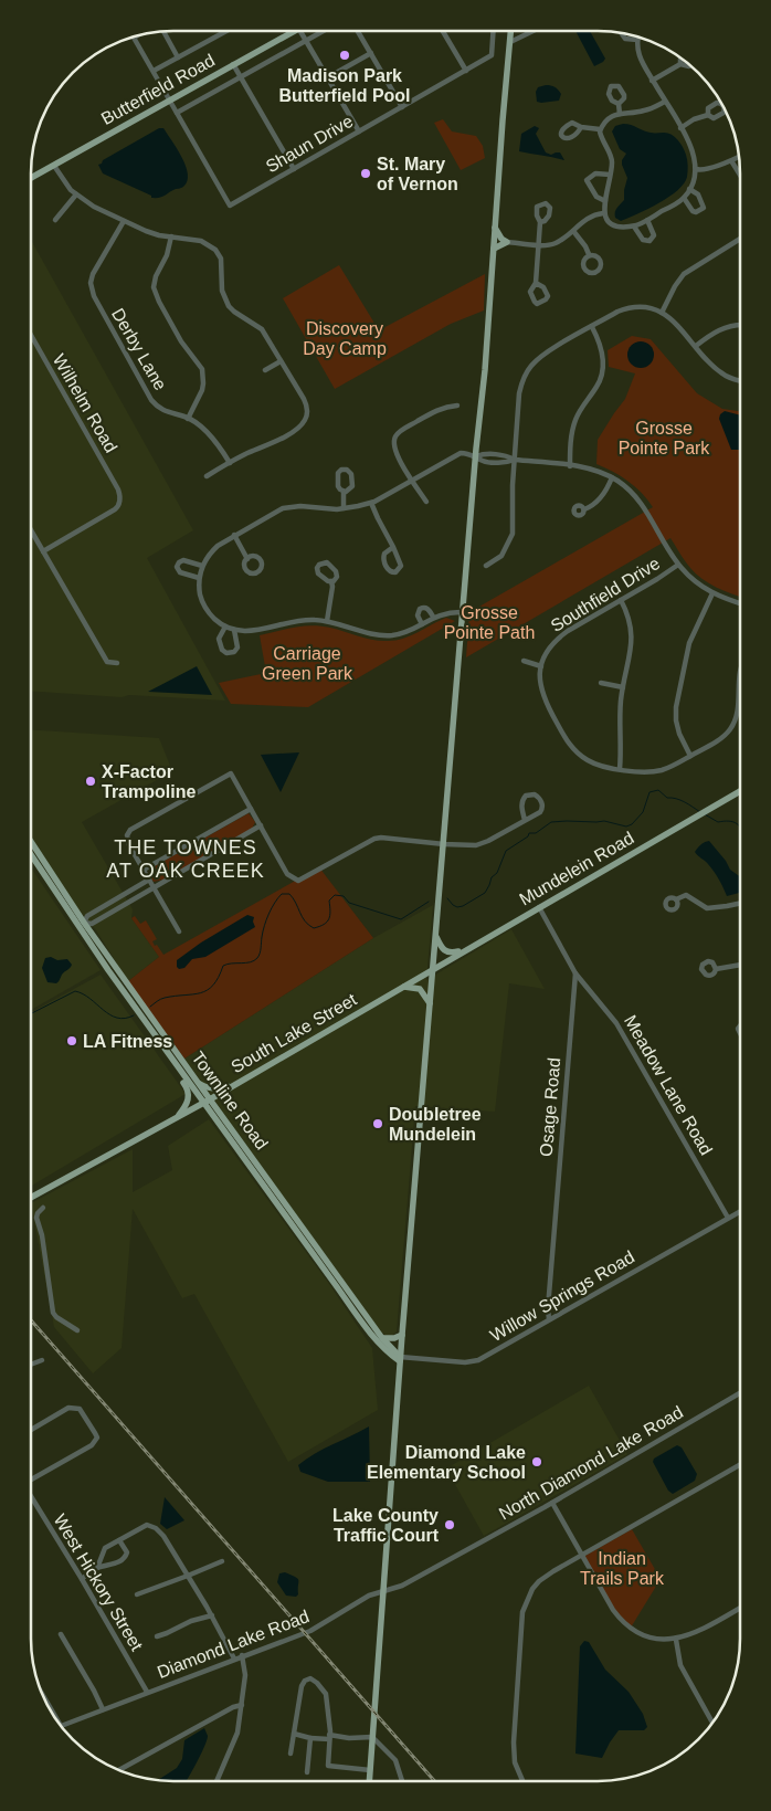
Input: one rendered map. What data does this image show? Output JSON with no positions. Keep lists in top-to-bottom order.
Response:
{
  "streets": {
    "main road": [
      "Butterfield Road",
      "Mundelein Road",
      "South Lake Street",
      "Townline Road"
    ],
    "street": [
      "Shaun Drive",
      "Derby Lane",
      "Wilhelm Road",
      "Southfield Drive",
      "Meadow Lane Road",
      "Osage Road",
      "Willow Springs Road",
      "North Diamond Lake Road",
      "West Hickory Street",
      "Diamond Lake Road"
    ]
  },
  "crossings": [
    ["Mundelein Road", "South Lake Street"],
    ["South Lake Street", "Townline Road"],
    ["Meadow Lane Road", "Osage Road"],
    ["Meadow Lane Road", "Willow Springs Road"],
    ["Townline Road", "Willow Springs Road"],
    ["Osage Road", "Willow Springs Road"],
    ["North Diamond Lake Road", "Diamond Lake Road"],
    ["West Hickory Street", "Diamond Lake Road"]
  ],
  "districts": ["THE TOWNES AT OAK CREEK"],
  "parks": [
    "Discovery Day Camp",
    "Grosse Pointe Park",
    "Grosse Pointe Path",
    "Carriage Green Park",
    "Indian Trails Park"
  ],
  "places": [
    "Madison Park Butterfield Pool",
    "St. Mary of Vernon",
    "X-Factor Trampoline",
    "LA Fitness",
    "Doubletree Mundelein",
    "Diamond Lake Elementary School",
    "Lake County Traffic Court"
  ]
}
